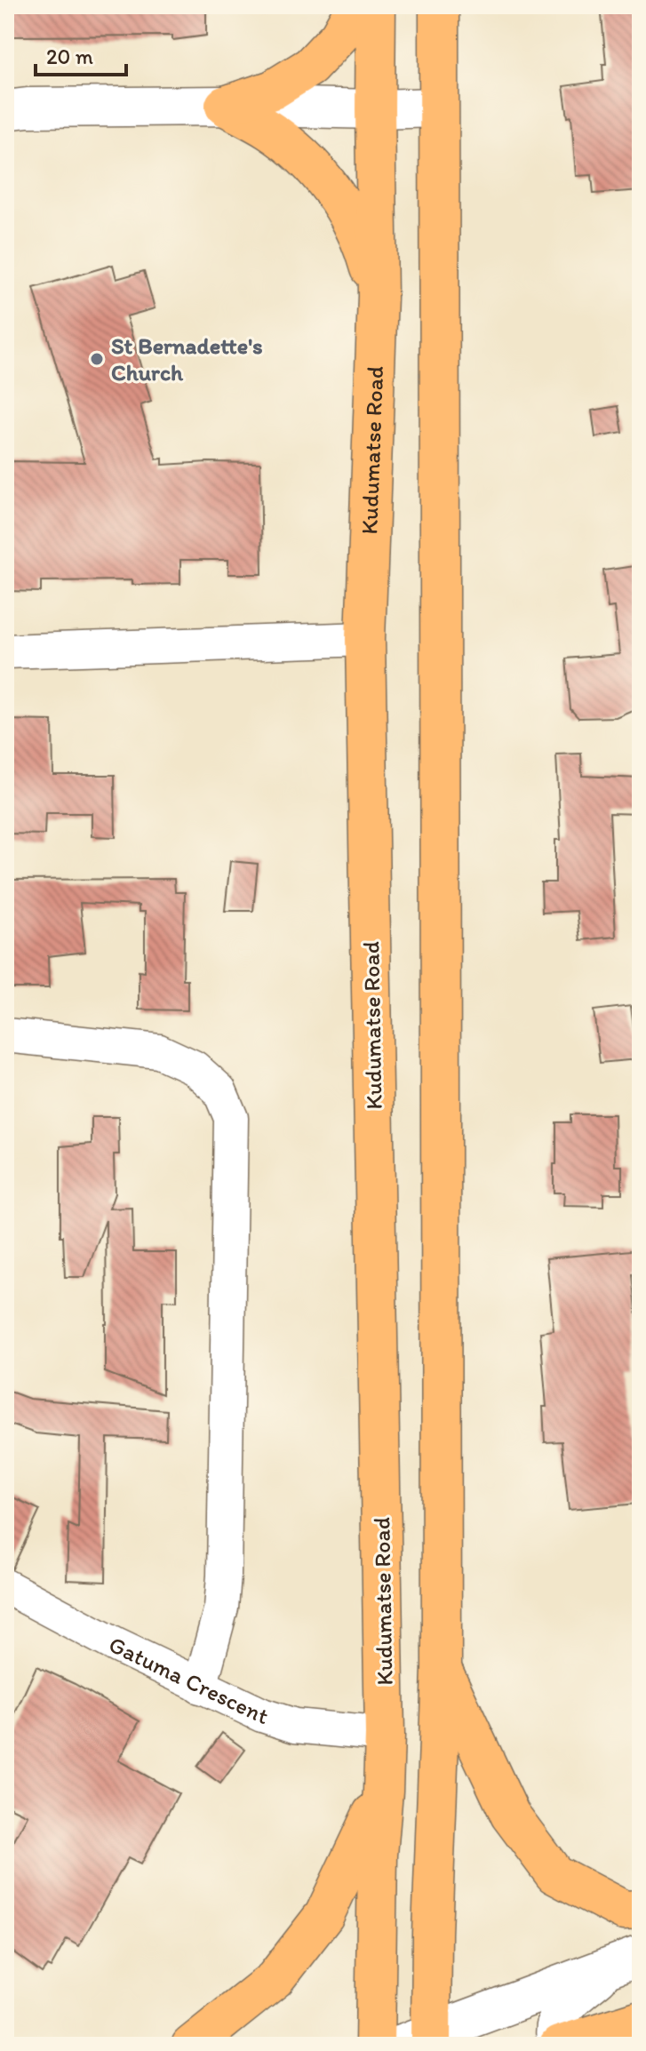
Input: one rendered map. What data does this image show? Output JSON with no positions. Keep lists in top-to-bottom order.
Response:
{
  "streets": {
    "main road": ["Kudumatse Road"],
    "street": ["Gatuma Crescent"]
  },
  "crossings": [
    ["Kudumatse Road", "Gatuma Crescent"]
  ],
  "places": ["St Bernadette's Church"],
  "scale_bar": "20 m"
}
